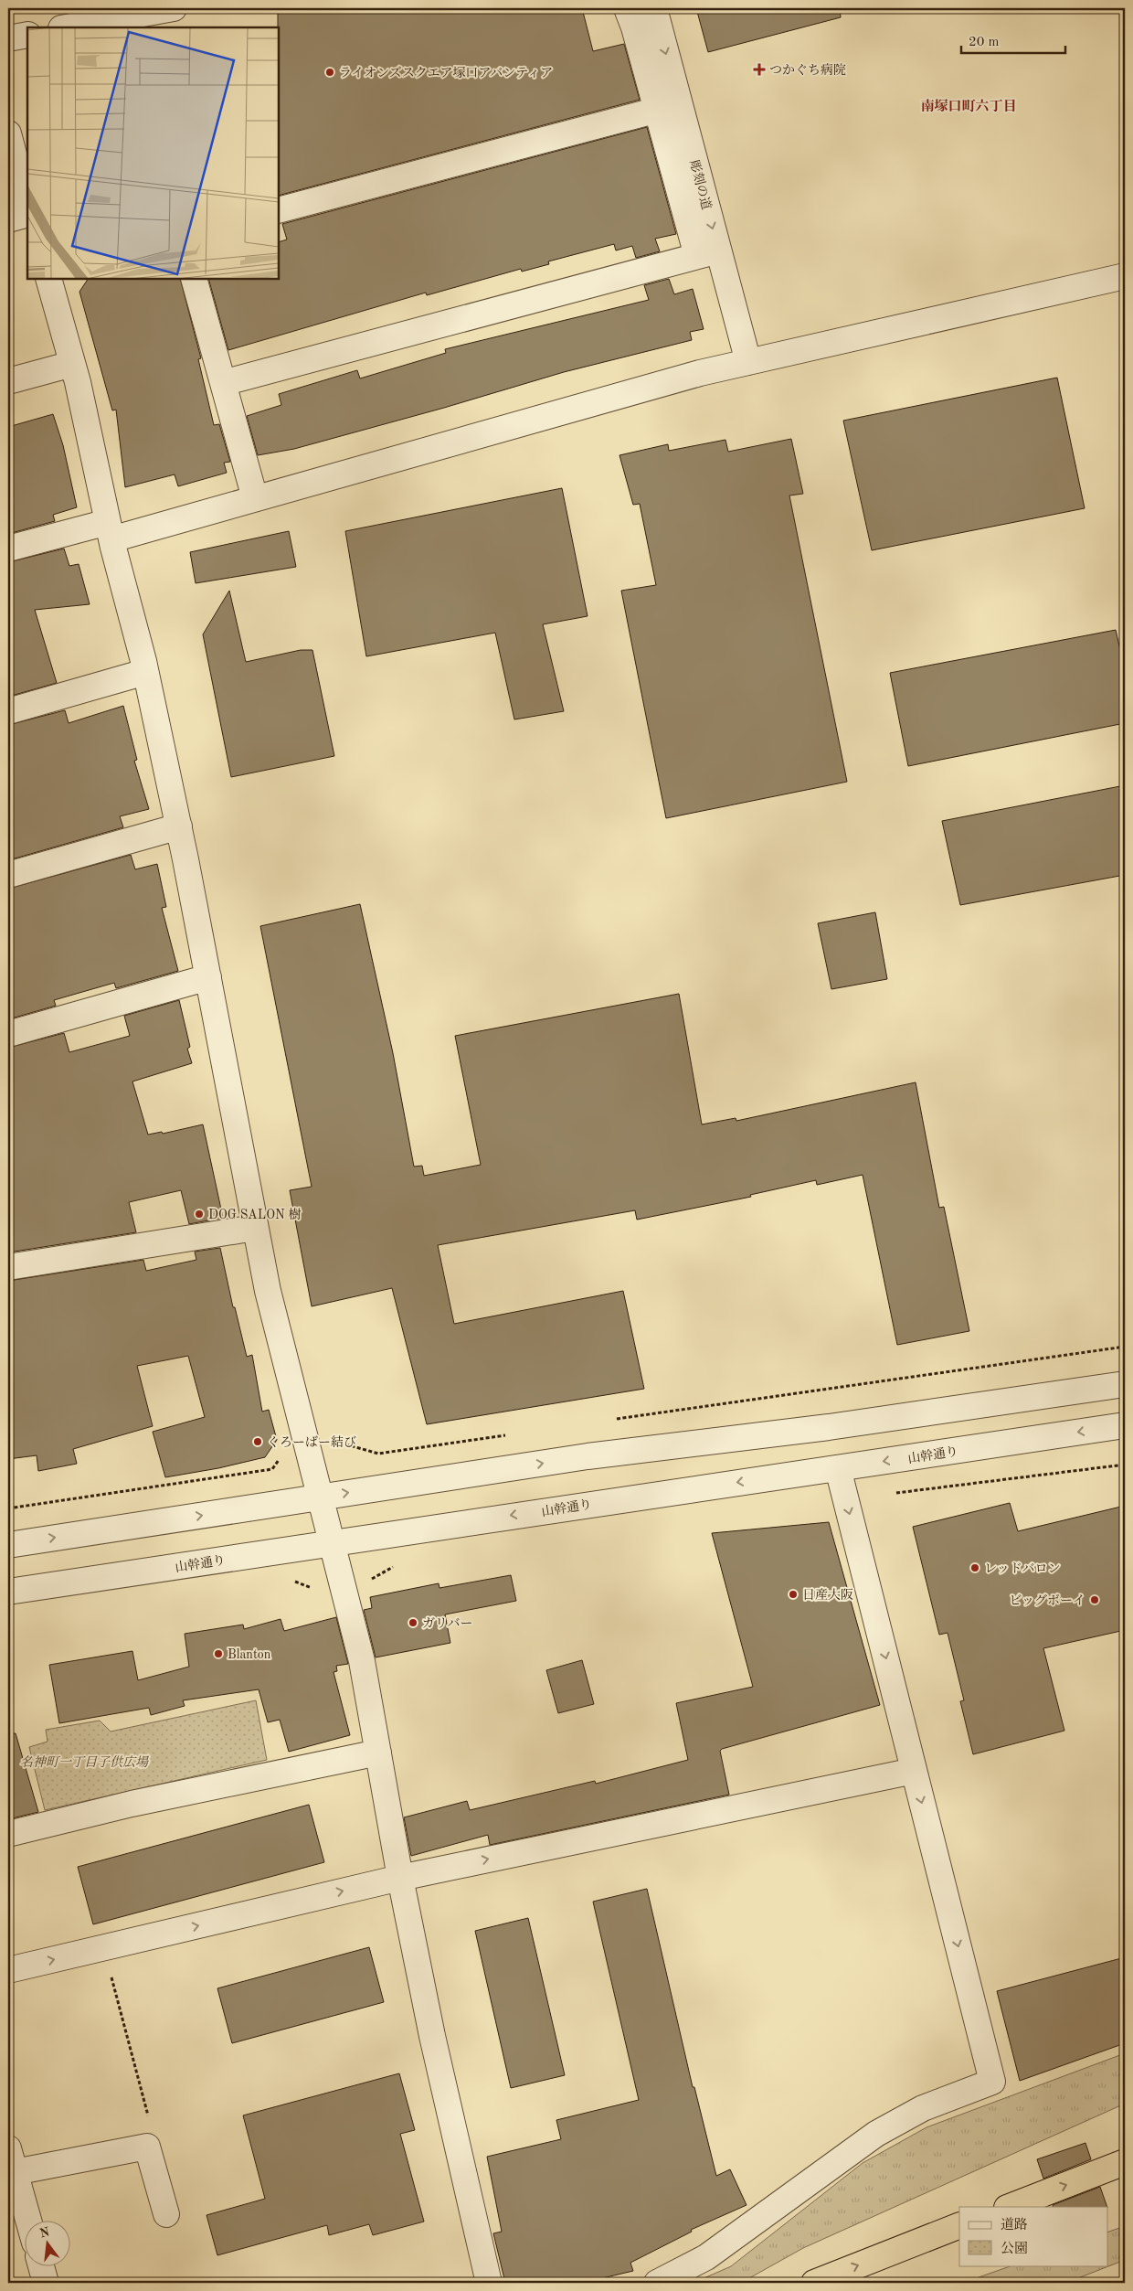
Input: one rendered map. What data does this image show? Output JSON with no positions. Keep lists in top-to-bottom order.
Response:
{
  "streets": {
    "street": ["彫刻の道", "山幹通り"]
  },
  "districts": ["南塚口町六丁目"],
  "parks": ["名神町一丁目子供広場"],
  "places": {
    "health": ["つかぐち病院"],
    "other": [
      "ライオンズスクエア塚口アバンティア",
      "DOG SALON 樹",
      "くろーばー結び",
      "レッドバロン",
      "日産大阪",
      "ビッグボーイ",
      "ガリバー",
      "Blanton"
    ]
  },
  "legend": ["道路", "公園"],
  "scale_bar": "20 m",
  "north": "top"
}
